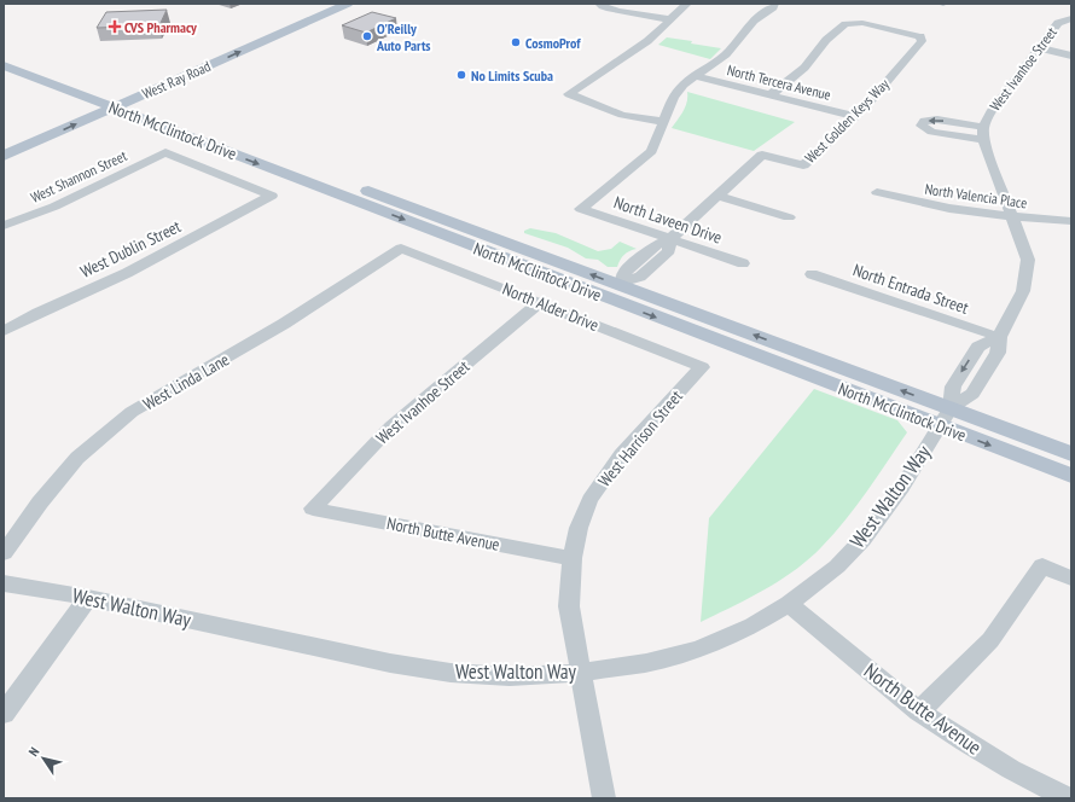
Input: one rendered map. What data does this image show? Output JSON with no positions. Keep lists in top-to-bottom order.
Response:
{
  "streets": {
    "main road": ["West Ray Road", "North McClintock Drive"],
    "street": [
      "West Ivanhoe Street",
      "North Tercera Avenue",
      "West Golden Keys Way",
      "West Shannon Street",
      "North Valencia Place",
      "North Laveen Drive",
      "West Dublin Street",
      "North Entrada Street",
      "North Alder Drive",
      "West Linda Lane",
      "West Harrison Street",
      "West Walton Way",
      "North Butte Avenue"
    ]
  },
  "crossings": [
    ["West Ivanhoe Street", "North McClintock Drive"],
    ["West Ivanhoe Street", "North Valencia Place"],
    ["West Ivanhoe Street", "North Entrada Street"],
    ["West Ivanhoe Street", "North Alder Drive"],
    ["West Ivanhoe Street", "West Walton Way"],
    ["West Ivanhoe Street", "North Butte Avenue"],
    ["West Ray Road", "North McClintock Drive"],
    ["North Tercera Avenue", "West Golden Keys Way"],
    ["West Golden Keys Way", "North McClintock Drive"],
    ["West Golden Keys Way", "North Laveen Drive"],
    ["North McClintock Drive", "West Walton Way"],
    ["West Shannon Street", "West Dublin Street"],
    ["North Alder Drive", "West Linda Lane"],
    ["North Alder Drive", "West Harrison Street"],
    ["West Harrison Street", "West Walton Way"],
    ["West Harrison Street", "North Butte Avenue"],
    ["West Walton Way", "North Butte Avenue"]
  ],
  "places": {
    "health": ["CVS Pharmacy"],
    "other": ["O'Reilly Auto Parts", "CosmoProf", "No Limits Scuba"]
  },
  "north": "top left"
}
